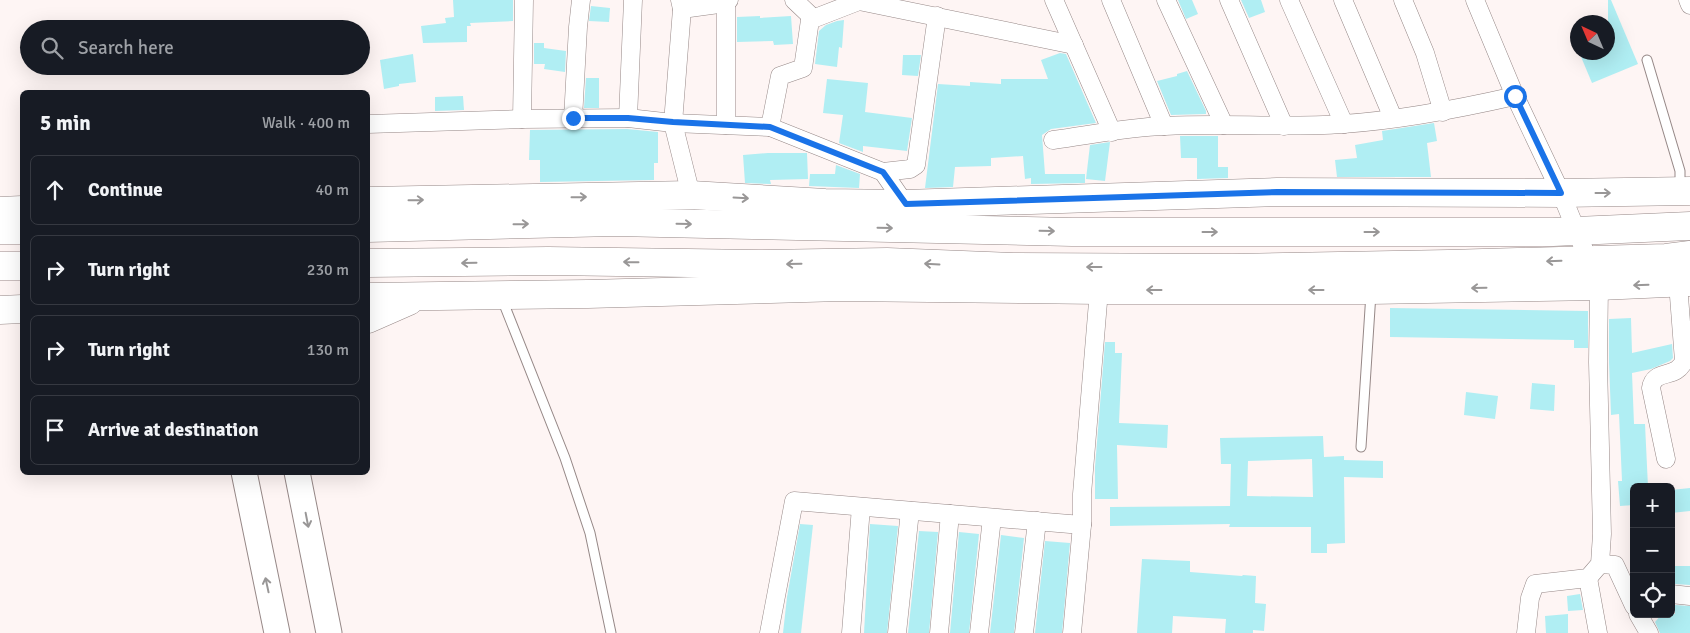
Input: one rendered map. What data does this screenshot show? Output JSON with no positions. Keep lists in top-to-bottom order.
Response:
{
  "north": "top left",
  "page": {
    "search": "Search here",
    "heading": ["5 min", "Walk · 400 m"],
    "list": [
      ["Continue", "40 m"],
      ["Turn right", "230 m"],
      ["Turn right", "130 m"],
      "Arrive at destination"
    ],
    "map_buttons": ["+", "−"]
  }
}
